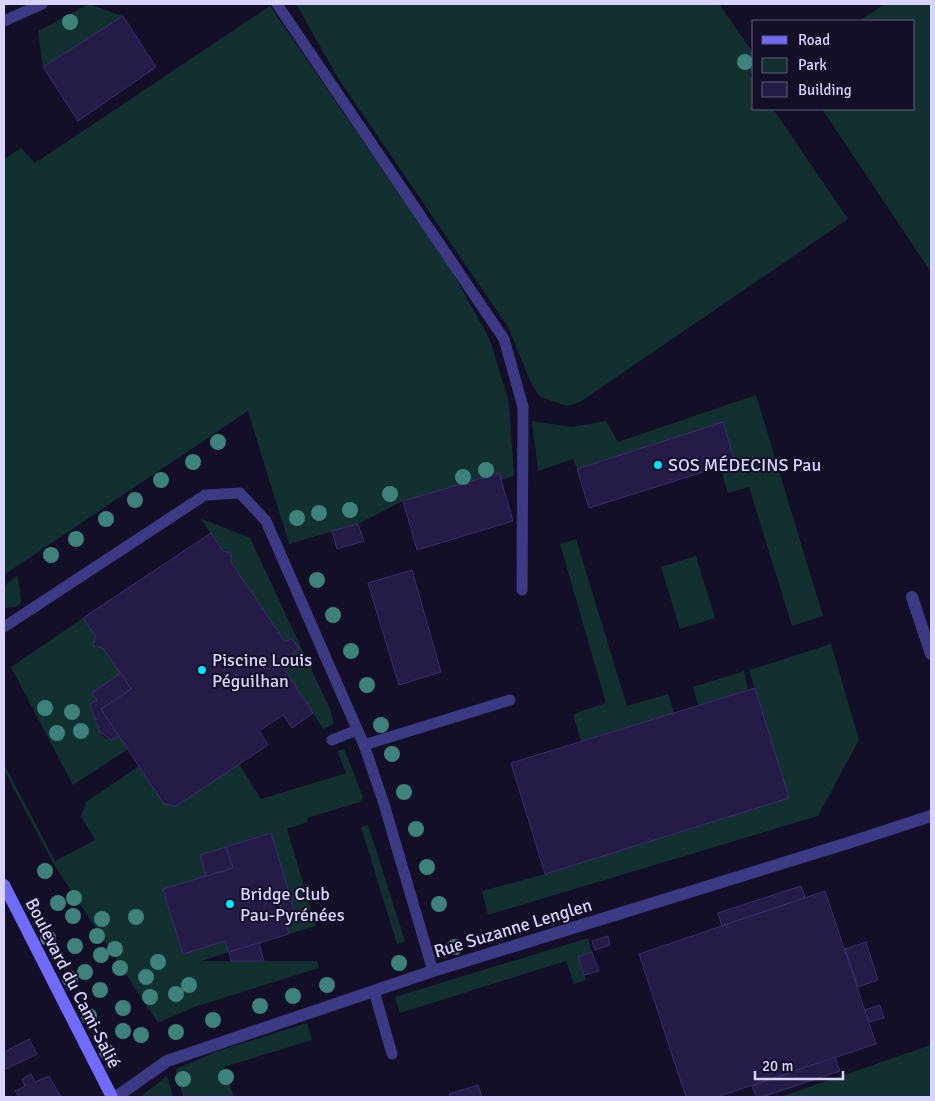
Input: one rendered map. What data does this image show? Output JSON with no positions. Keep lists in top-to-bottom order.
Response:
{
  "streets": {
    "street": ["Rue Suzanne Lenglen", "Boulevard du Cami-Salié"]
  },
  "places": ["SOS MÉDECINS Pau", "Piscine Louis Péguilhan", "Bridge Club Pau-Pyrénées"],
  "legend": ["Road", "Park", "Building"],
  "scale_bar": "20 m"
}
